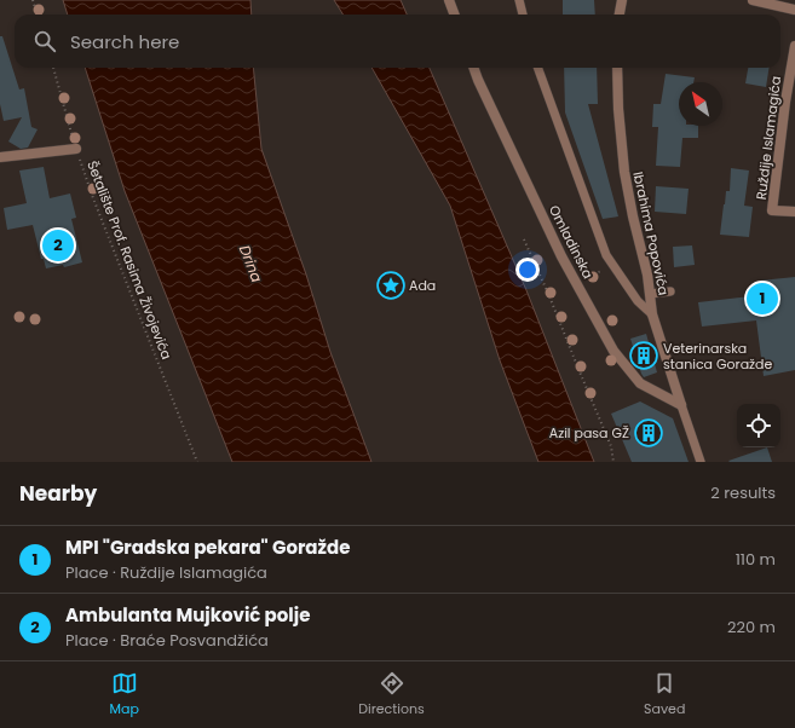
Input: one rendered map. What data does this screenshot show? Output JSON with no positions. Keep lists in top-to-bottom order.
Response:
{
  "streets": {
    "street": ["Ruždije Islamagića", "Ibrahima Popovića", "Omladinska"],
    "path": ["Šetalište Prof. Rasima Živojevića"]
  },
  "crossings": [
    ["Ibrahima Popovića", "Omladinska"]
  ],
  "water": ["Drina"],
  "places": {
    "place": ["Ada"],
    "building": ["Veterinarska stanica Goražde", "Azil pasa GŽ"]
  },
  "north": "top left",
  "page": {
    "search": "Search here",
    "pins": ["2", "1"],
    "heading": ["Nearby", "2 results"],
    "list": [
      {
        "mark": "1",
        "name": "MPI \"Gradska pekara\" Goražde",
        "note": "Place · Ruždije Islamagića",
        "value": "110 m"
      },
      {
        "mark": "2",
        "name": "Ambulanta Mujković polje",
        "note": "Place · Braće Posvandžića",
        "value": "220 m"
      }
    ],
    "nav": ["Map", "Directions", "Saved"]
  }
}
